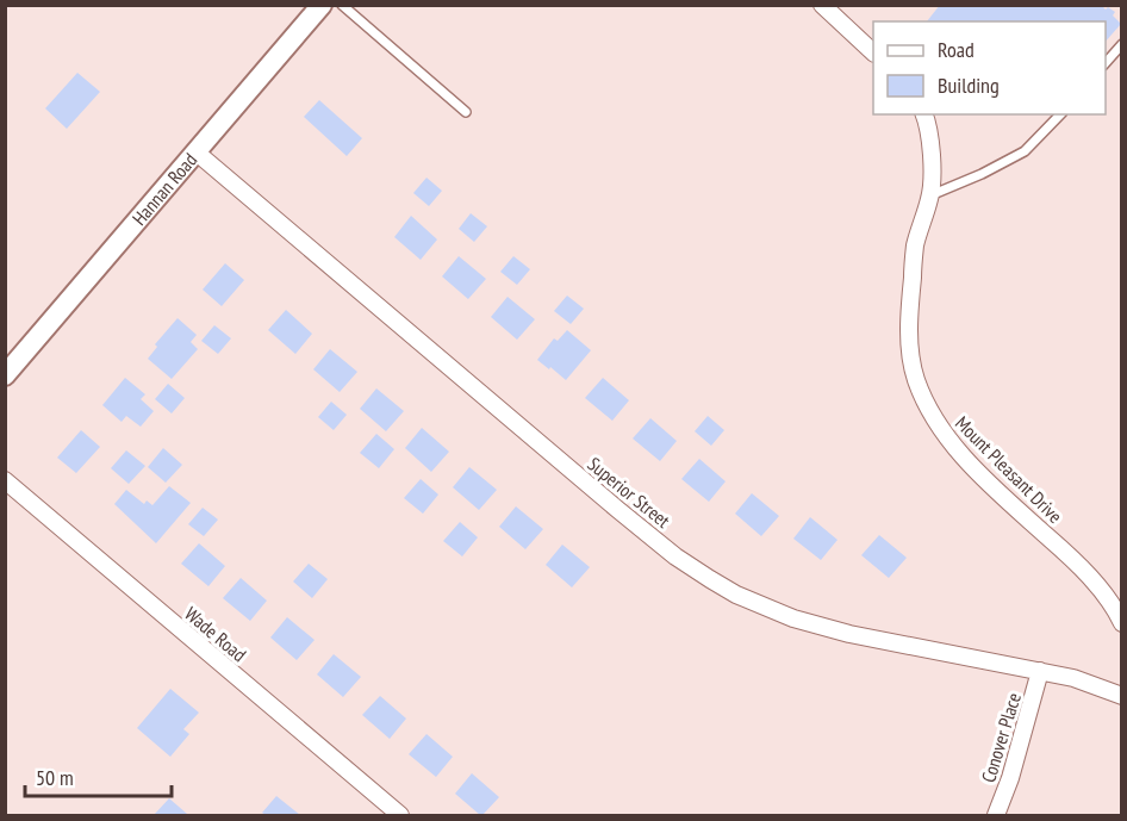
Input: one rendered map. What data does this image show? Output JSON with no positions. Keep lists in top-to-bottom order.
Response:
{
  "streets": {
    "street": [
      "Hannan Road",
      "Mount Pleasant Drive",
      "Superior Street",
      "Wade Road",
      "Conover Place"
    ]
  },
  "crossings": [
    ["Hannan Road", "Superior Street"],
    ["Superior Street", "Conover Place"]
  ],
  "legend": ["Road", "Building"],
  "scale_bar": "50 m"
}
